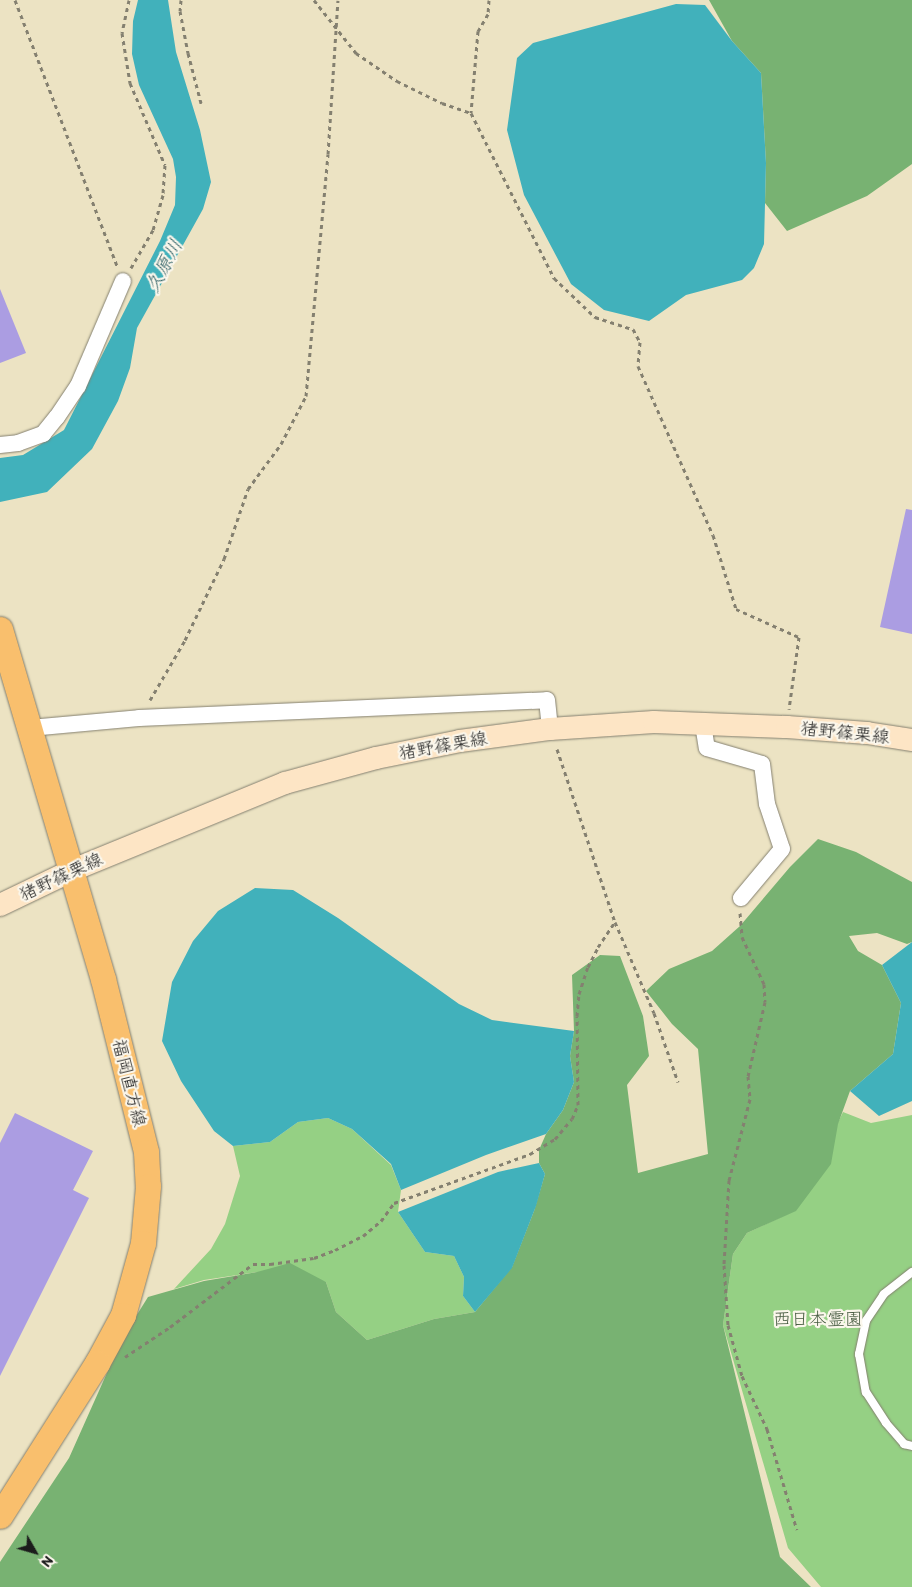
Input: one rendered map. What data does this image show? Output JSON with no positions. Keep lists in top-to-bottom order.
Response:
{
  "streets": {
    "main road": ["猪野篠栗線", "福岡直方線"]
  },
  "crossings": [
    ["猪野篠栗線", "福岡直方線"]
  ],
  "water": ["久原川"],
  "parks": ["西日本霊園"],
  "north": "bottom right"
}
